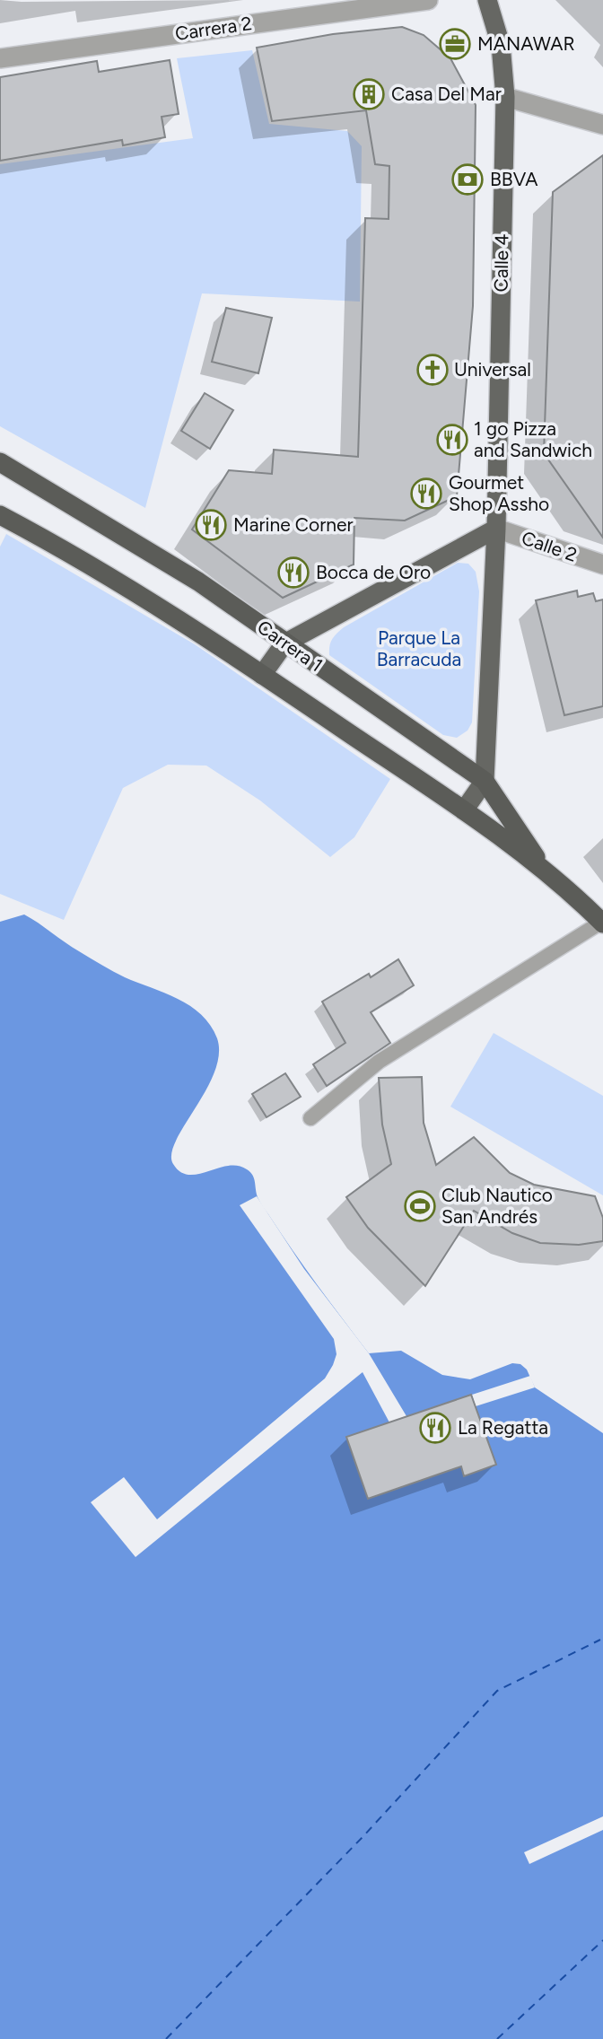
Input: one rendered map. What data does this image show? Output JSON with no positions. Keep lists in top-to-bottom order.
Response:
{
  "streets": {
    "highway": ["Carrera 1"],
    "main road": ["Calle 4"],
    "street": ["Carrera 2", "Calle 2"]
  },
  "crossings": [
    ["Calle 4", "Calle 2"],
    ["Calle 4", "Carrera 1"]
  ],
  "parks": ["Parque La Barracuda"],
  "places": {
    "office": ["MANAWAR"],
    "building": ["Casa Del Mar"],
    "bank": ["BBVA"],
    "church": ["Universal"],
    "restaurant": [
      "1 go Pizza and Sandwich",
      "Gourmet Shop Assho",
      "Marine Corner",
      "Bocca de Oro",
      "La Regatta"
    ],
    "sports": ["Club Nautico San Andrés"]
  }
}
